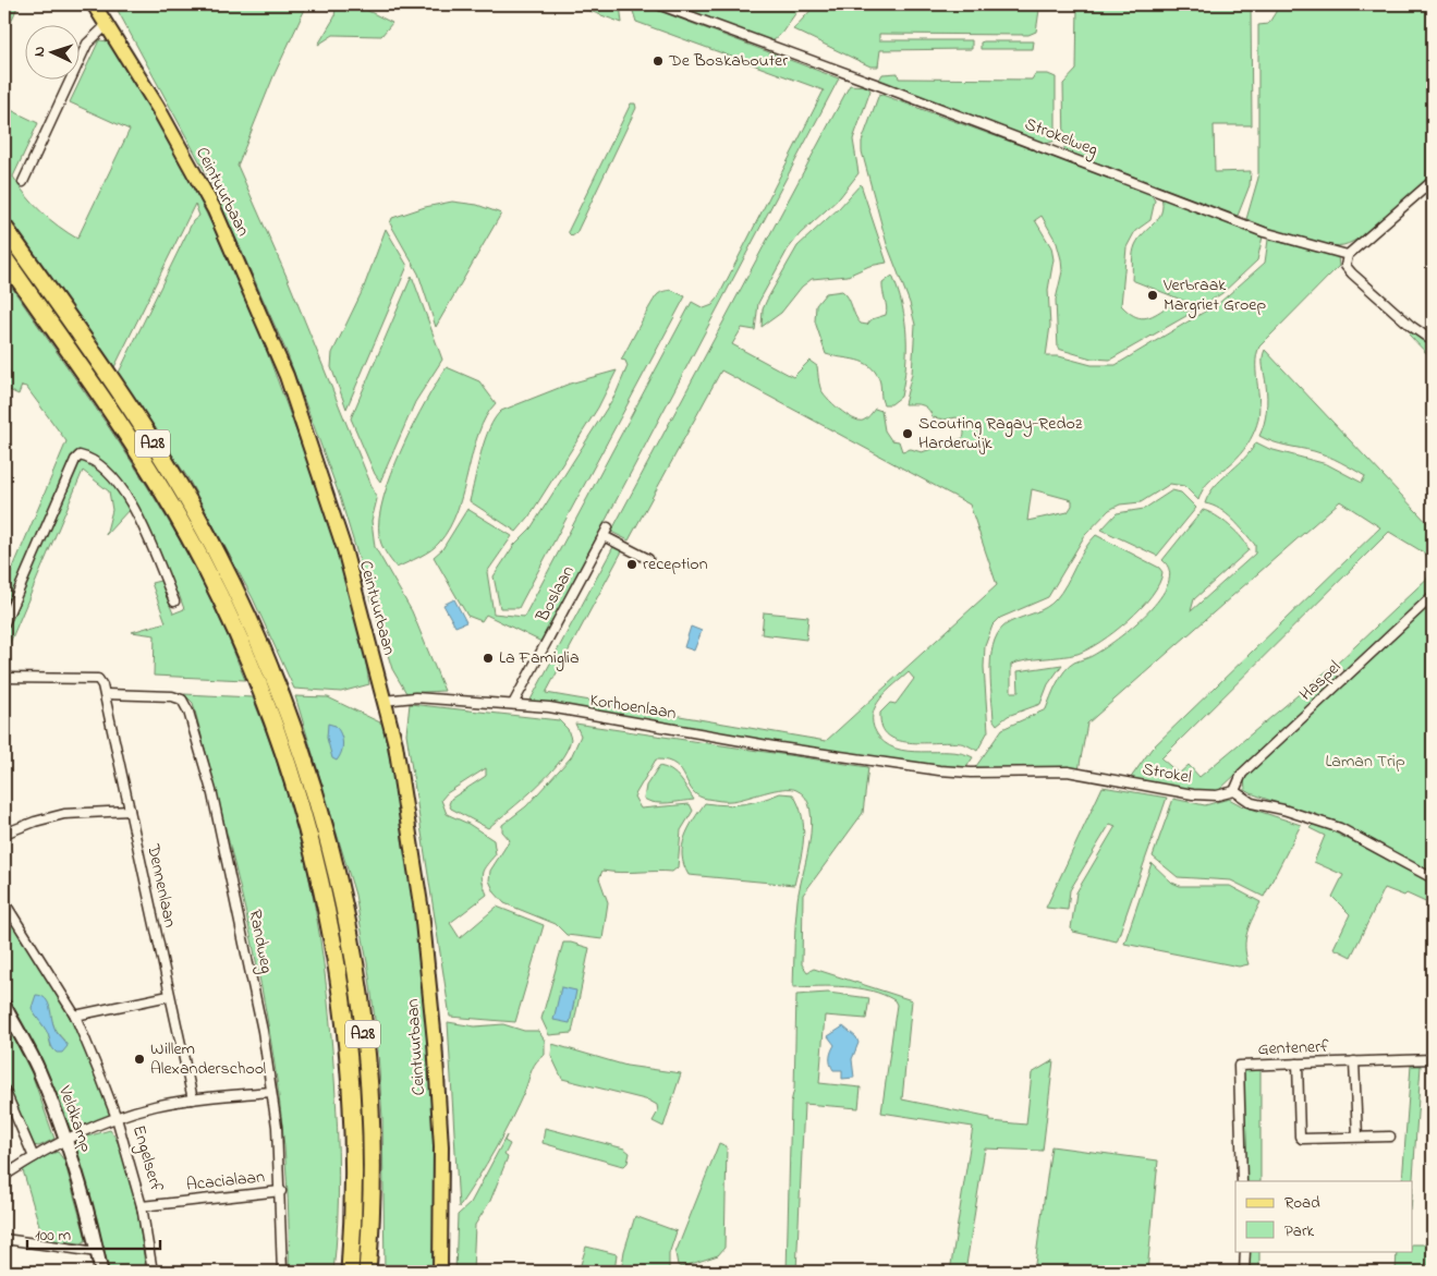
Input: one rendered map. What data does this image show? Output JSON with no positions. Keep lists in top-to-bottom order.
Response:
{
  "streets": {
    "highway": ["A28"],
    "main road": ["Ceintuurbaan"],
    "street": [
      "Strokelweg",
      "Boslaan",
      "Haspel",
      "Korhoenlaan",
      "Strokel",
      "Dennenlaan",
      "Randweg",
      "Gentenerf",
      "Veldkamp",
      "Engelserf",
      "Acacialaan"
    ]
  },
  "crossings": [
    ["Ceintuurbaan", "Korhoenlaan"],
    ["Boslaan", "Korhoenlaan"],
    ["Haspel", "Strokel"],
    ["Korhoenlaan", "Strokel"],
    ["Dennenlaan", "Randweg"],
    ["Randweg", "Acacialaan"],
    ["Engelserf", "Acacialaan"]
  ],
  "parks": ["Laman Trip"],
  "places": [
    "De Boskabouter",
    "Verbraak Margriet Groep",
    "Scouting Ragay-Redoz Harderwijk",
    "reception",
    "La Famiglia",
    "Willem Alexanderschool"
  ],
  "legend": ["Road", "Park"],
  "scale_bar": "100 m",
  "north": "left"
}
